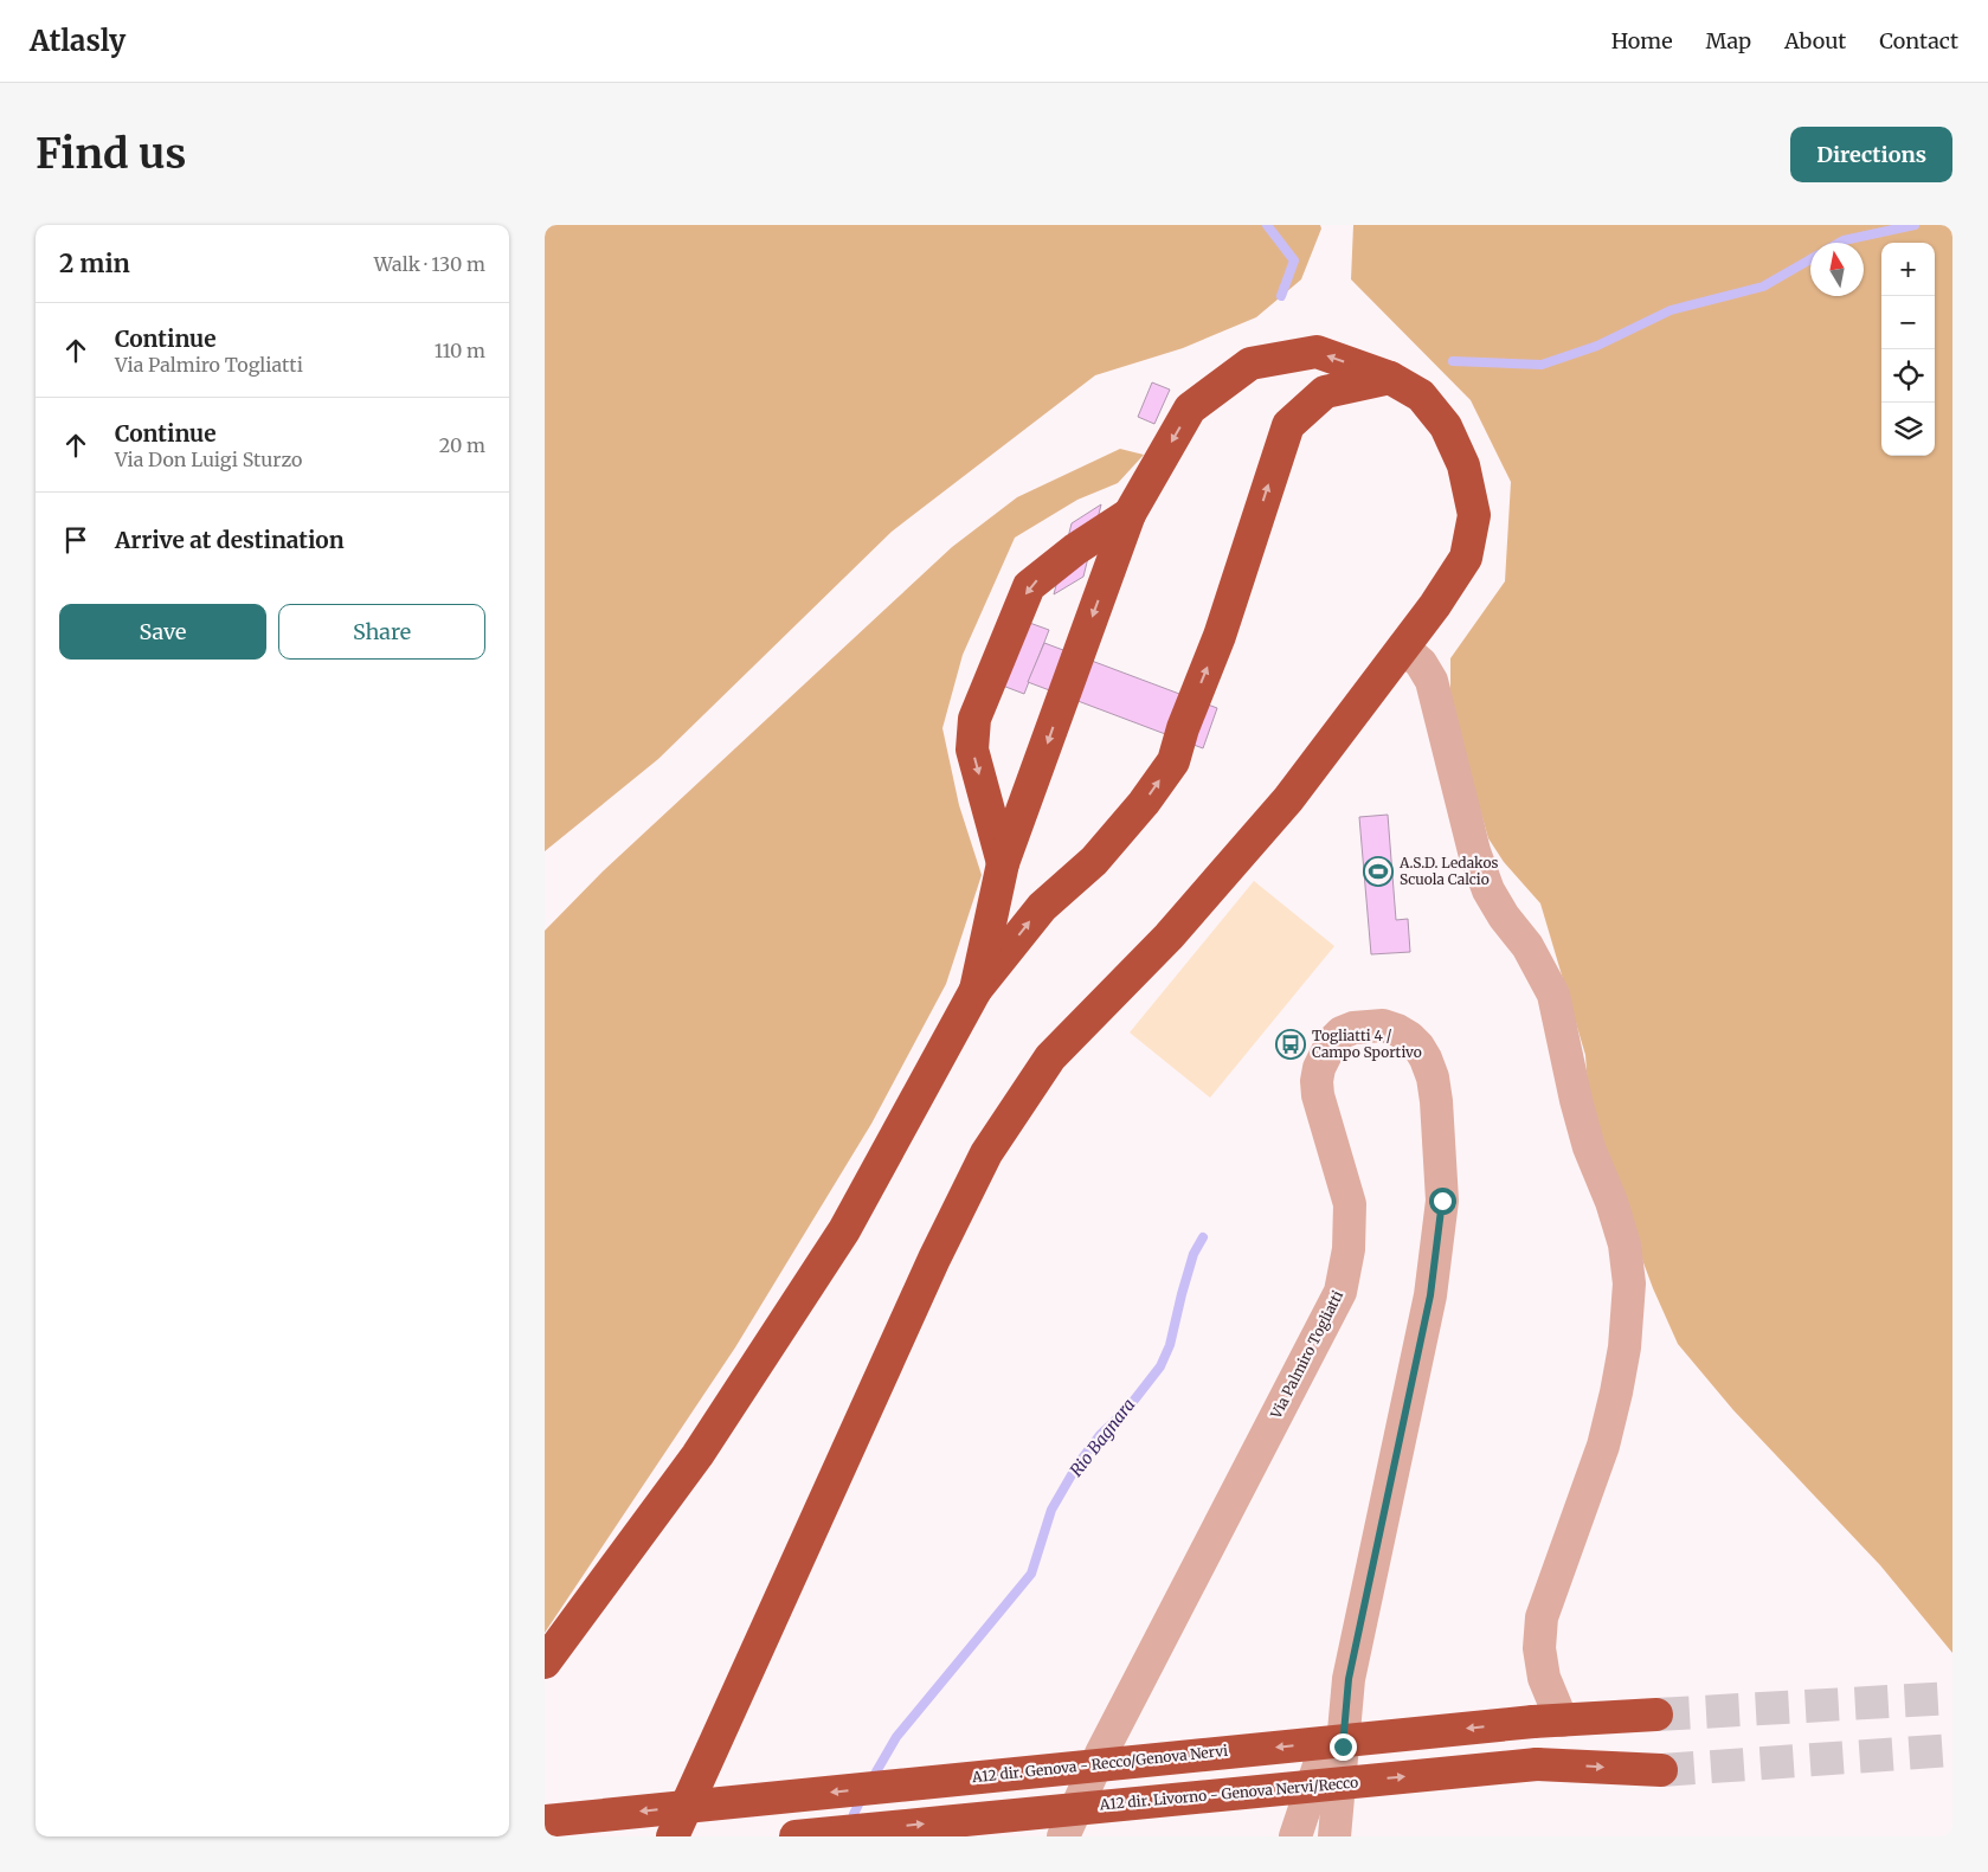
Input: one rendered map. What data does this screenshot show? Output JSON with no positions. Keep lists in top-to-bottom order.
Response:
{
  "streets": {
    "highway": ["A12 dir. Genova - Recco/Genova Nervi", "A12 dir. Livorno - Genova Nervi/Recco"],
    "street": ["Via Palmiro Togliatti"]
  },
  "one_way": ["A12 dir. Genova - Recco/Genova Nervi", "A12 dir. Livorno - Genova Nervi/Recco"],
  "water": ["Rio Bagnara"],
  "places": {
    "sports": ["A.S.D. Ledakos Scuola Calcio"],
    "bus stop": ["Togliatti 4 / Campo Sportivo"]
  },
  "north": "top",
  "page": {
    "header": "Atlasly",
    "nav": [
      "Home",
      "Map",
      "About",
      "Contact"
    ],
    "buttons": [
      "Directions",
      ["Save", "Share"]
    ],
    "title": "Find us",
    "heading": ["2 min", "Walk · 130 m"],
    "map_buttons": ["+", "−"],
    "list": [
      ["Continue", "Via Palmiro Togliatti", "110 m"],
      ["Continue", "Via Don Luigi Sturzo", "20 m"],
      "Arrive at destination"
    ]
  }
}
